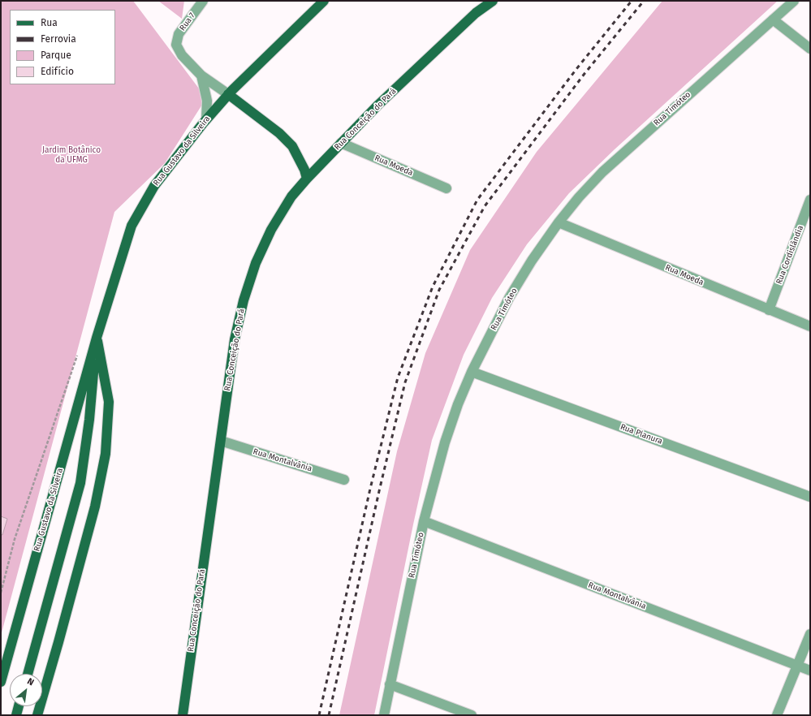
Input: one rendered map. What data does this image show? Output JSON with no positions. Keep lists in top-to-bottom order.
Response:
{
  "streets": {
    "main road": ["Rua Conceição do Pará", "Rua Gustavo da Silveira"],
    "street": [
      "Rua 7",
      "Rua Timóteo",
      "Rua Moeda",
      "Rua Cordislândia",
      "Rua Planura",
      "Rua Montalvânia"
    ]
  },
  "crossings": [
    ["Rua 7", "Rua Gustavo da Silveira"],
    ["Rua Timóteo", "Rua Moeda"],
    ["Rua Timóteo", "Rua Planura"],
    ["Rua Timóteo", "Rua Montalvânia"],
    ["Rua Conceição do Pará", "Rua Moeda"],
    ["Rua Conceição do Pará", "Rua Montalvânia"],
    ["Rua Moeda", "Rua Cordislândia"]
  ],
  "parks": ["Jardim Botânico da UFMG"],
  "legend": [
    "Rua",
    "Ferrovia",
    "Parque",
    "Edifício"
  ],
  "north": "top right"
}
